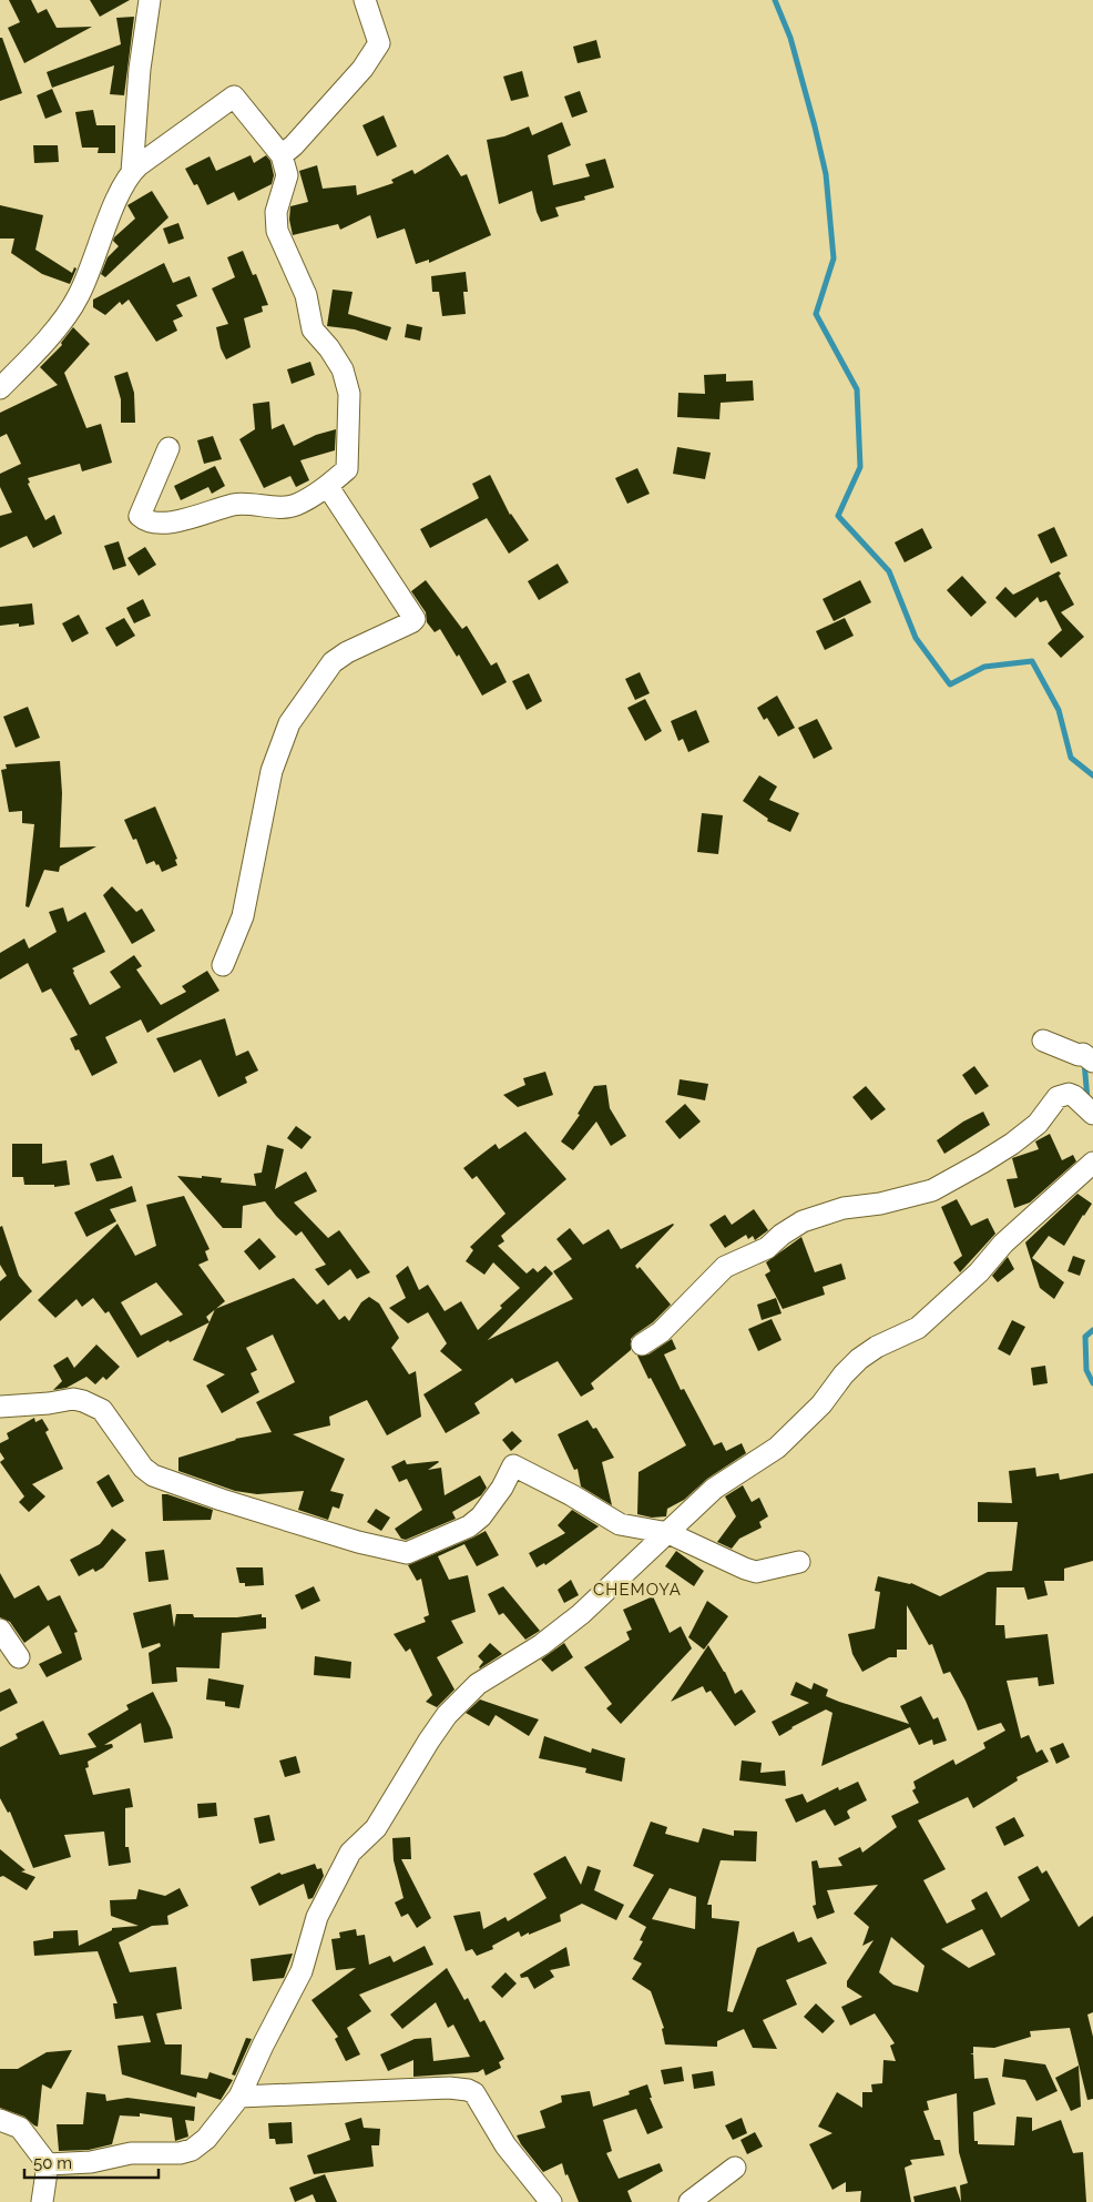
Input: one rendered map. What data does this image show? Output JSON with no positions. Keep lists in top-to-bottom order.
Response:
{
  "districts": ["CHEMOYA"],
  "scale_bar": "50 m"
}
